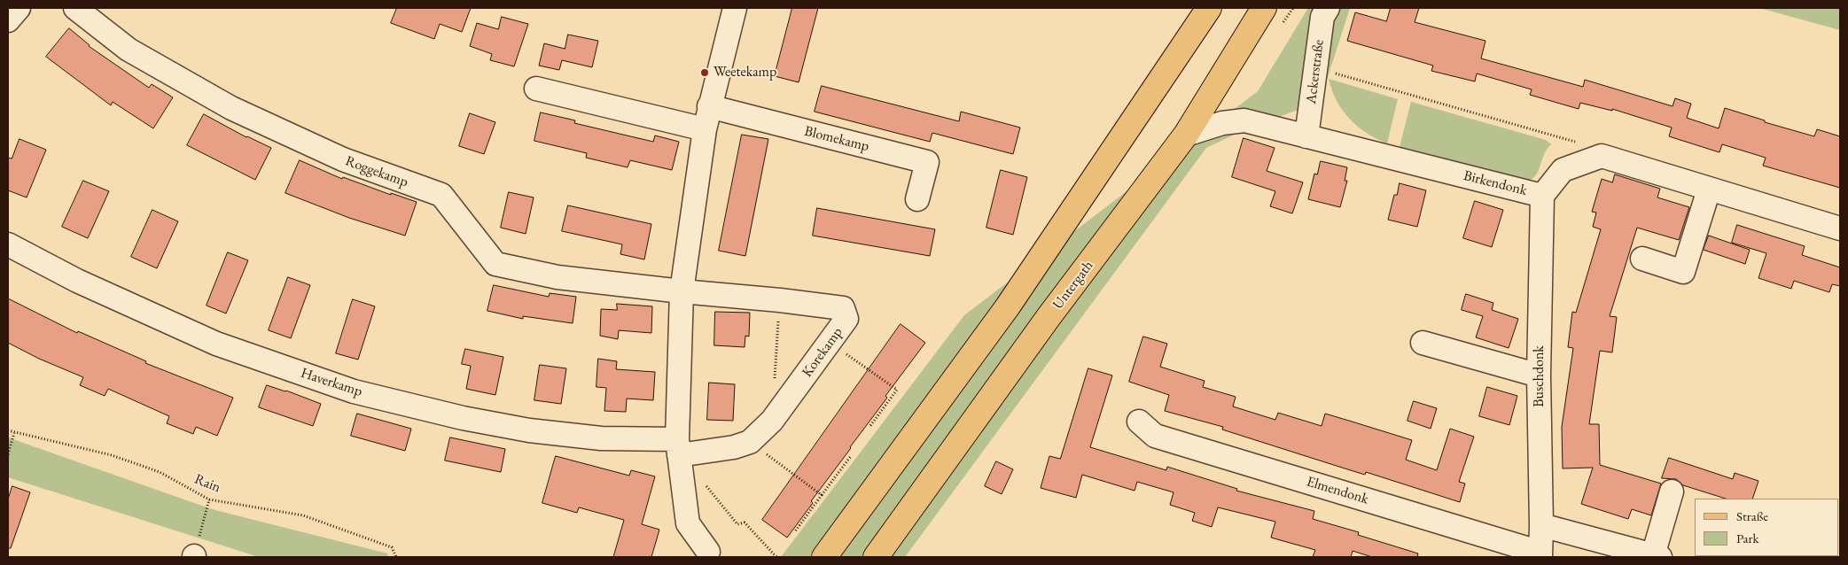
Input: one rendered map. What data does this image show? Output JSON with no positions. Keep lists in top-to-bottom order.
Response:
{
  "streets": {
    "main road": ["Untergath"],
    "street": [
      "Ackerstraße",
      "Blomekamp",
      "Roggekamp",
      "Birkendonk",
      "Korekamp",
      "Buschdonk",
      "Haverkamp",
      "Elmendonk"
    ],
    "path": ["Rain"]
  },
  "crossings": [
    ["Ackerstraße", "Birkendonk"],
    ["Roggekamp", "Korekamp"],
    ["Birkendonk", "Untergath"],
    ["Birkendonk", "Buschdonk"],
    ["Korekamp", "Haverkamp"],
    ["Buschdonk", "Elmendonk"]
  ],
  "places": ["Weetekamp"],
  "legend": ["Straße", "Park"]
}
